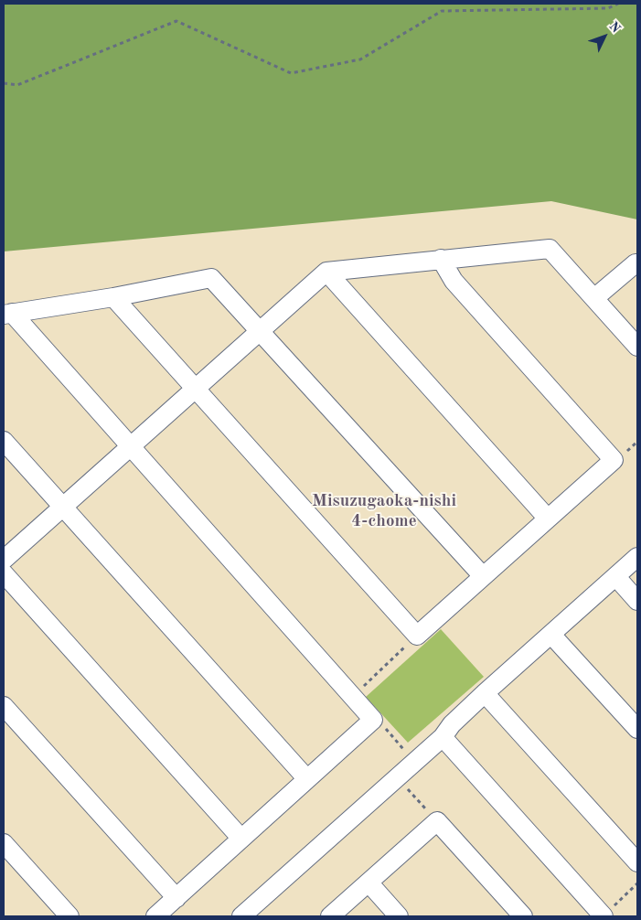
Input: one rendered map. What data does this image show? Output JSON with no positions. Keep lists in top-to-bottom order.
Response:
{
  "districts": ["Misuzugaoka-nishi 4-chome"],
  "north": "top right"
}
